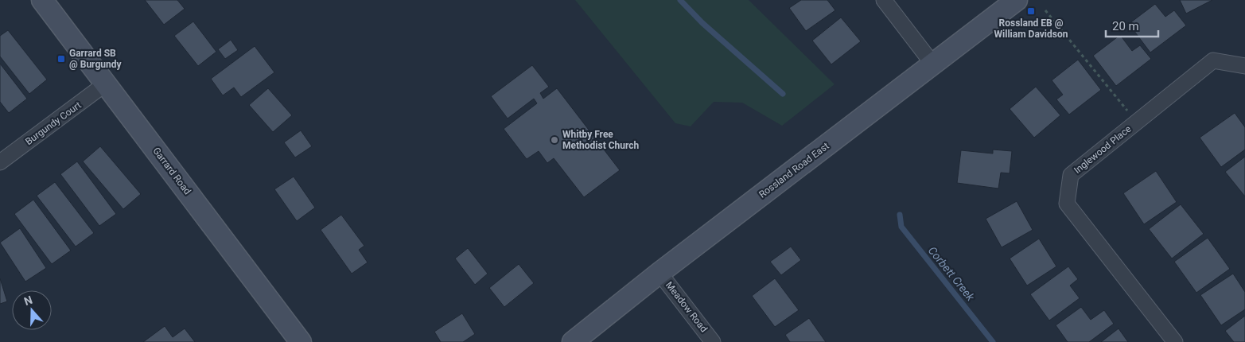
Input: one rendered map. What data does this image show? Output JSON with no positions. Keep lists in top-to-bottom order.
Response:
{
  "streets": {
    "main road": ["Rossland Road East", "Garrard Road"],
    "street": ["Burgundy Court", "Inglewood Place", "Meadow Road"]
  },
  "crossings": [
    ["Burgundy Court", "Garrard Road"],
    ["Rossland Road East", "Meadow Road"]
  ],
  "water": ["Corbett Creek"],
  "places": {
    "transit": ["Rossland EB @ William Davidson", "Garrard SB @ Burgundy"],
    "other": ["Whitby Free Methodist Church"]
  },
  "scale_bar": "20 m",
  "north": "top"
}
